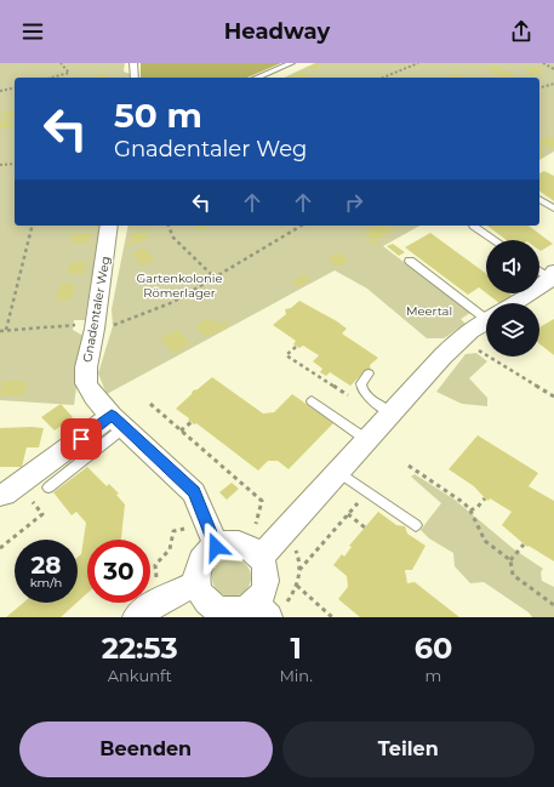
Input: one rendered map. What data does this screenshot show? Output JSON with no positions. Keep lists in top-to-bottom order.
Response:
{
  "streets": {
    "street": ["Gnadentaler Weg"]
  },
  "parks": ["Gartenkolonie Römerlager", "Meertal"],
  "page": {
    "header": "Headway",
    "turn": ["50 m", "Gnadentaler Weg"],
    "speed": "28 km/h",
    "limit": "30",
    "eta": [
      "22:53",
      "Ankunft",
      "1",
      "Min.",
      "60",
      "m"
    ],
    "buttons": ["Beenden", "Teilen"]
  }
}
